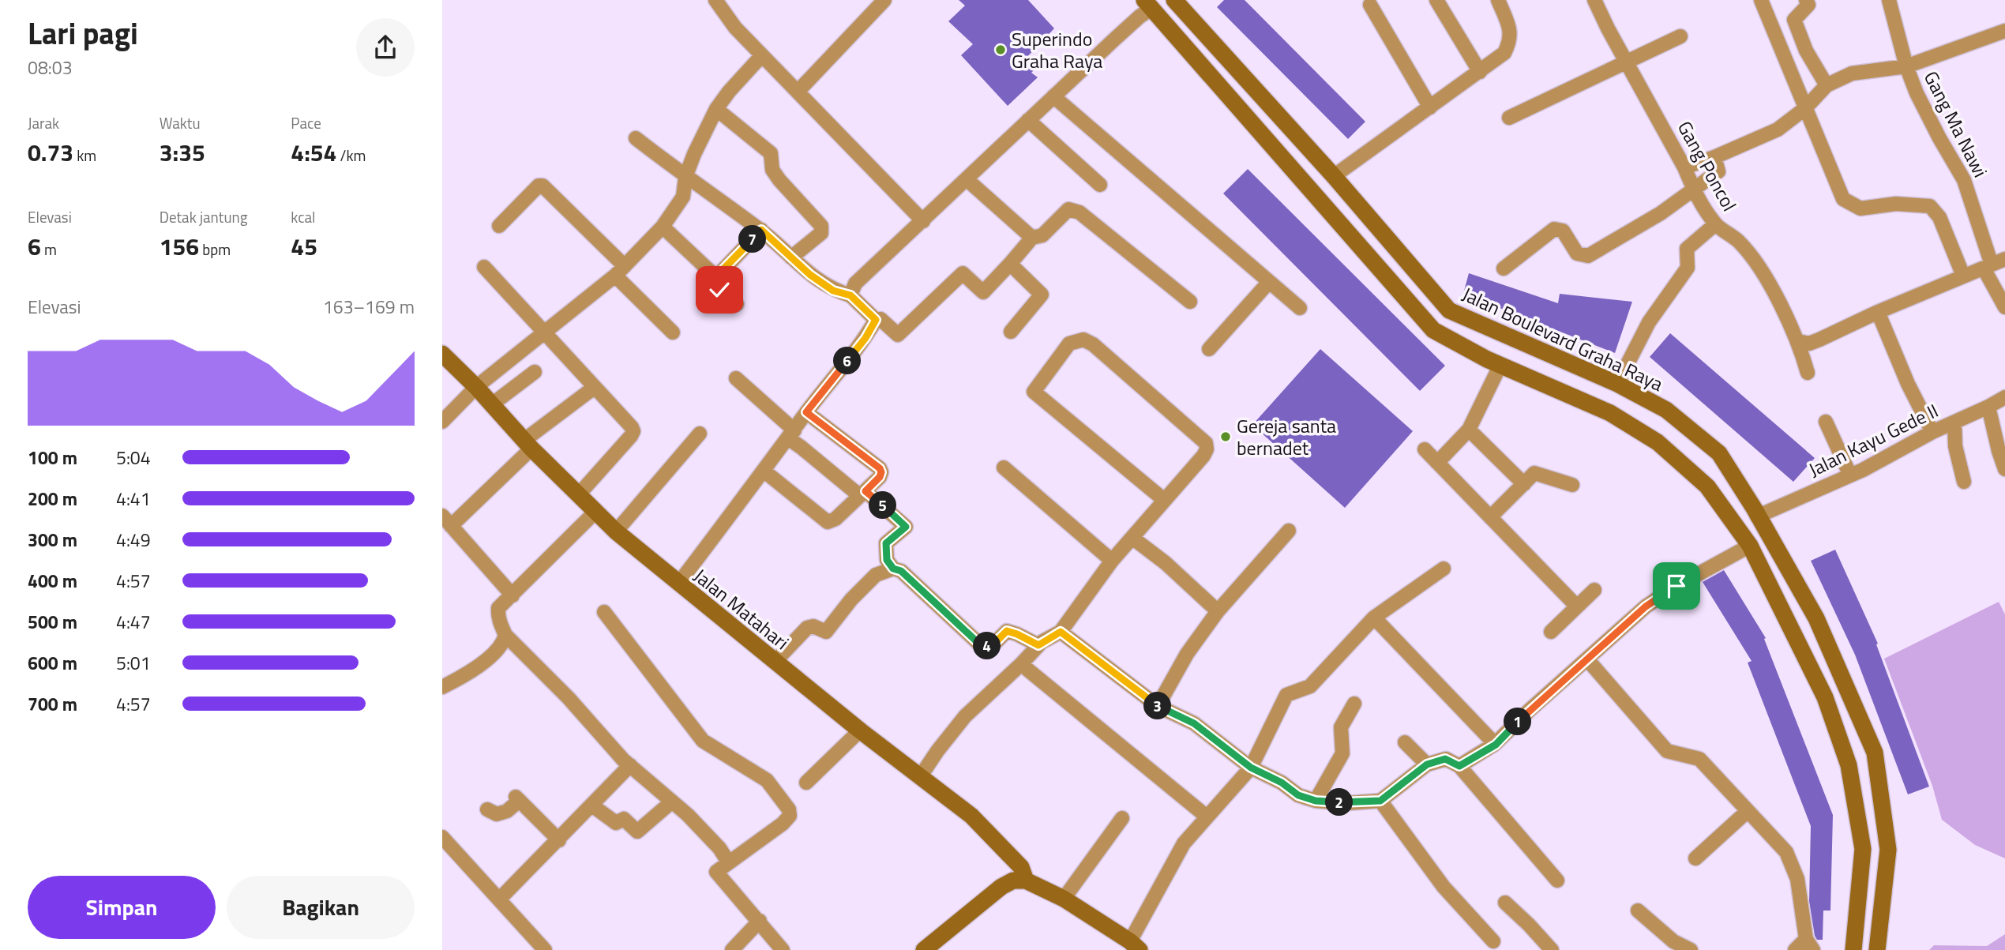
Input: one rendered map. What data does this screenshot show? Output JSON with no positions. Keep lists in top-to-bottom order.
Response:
{
  "streets": {
    "main road": ["Jalan Boulevard Graha Raya", "Jalan Matahari"],
    "street": ["Gang Ma Nawi", "Gang Poncol", "Jalan Kayu Gede II"]
  },
  "crossings": [
    ["Jalan Boulevard Graha Raya", "Jalan Kayu Gede II"]
  ],
  "places": ["Superindo Graha Raya", "Gereja santa bernadet"],
  "page": {
    "heading": ["Lari pagi", "08:03"],
    "stats": [
      ["Jarak", "0.73 km"],
      ["Waktu", "3:35"],
      ["Pace", "4:54 /km"],
      ["Elevasi", "6 m"],
      ["Detak jantung", "156 bpm"],
      ["kcal", "45"]
    ],
    "pins": [
      "7",
      "6",
      "5",
      "4",
      "3",
      "1",
      "2"
    ],
    "chart": ["Elevasi", "163–169 m"],
    "list": [
      {
        "name": "100 m",
        "note": "5:04"
      },
      {
        "name": "200 m",
        "note": "4:41"
      },
      {
        "name": "300 m",
        "note": "4:49"
      },
      {
        "name": "400 m",
        "note": "4:57"
      },
      {
        "name": "500 m",
        "note": "4:47"
      },
      {
        "name": "600 m",
        "note": "5:01"
      },
      {
        "name": "700 m",
        "note": "4:57"
      }
    ],
    "buttons": ["Simpan", "Bagikan"]
  }
}
